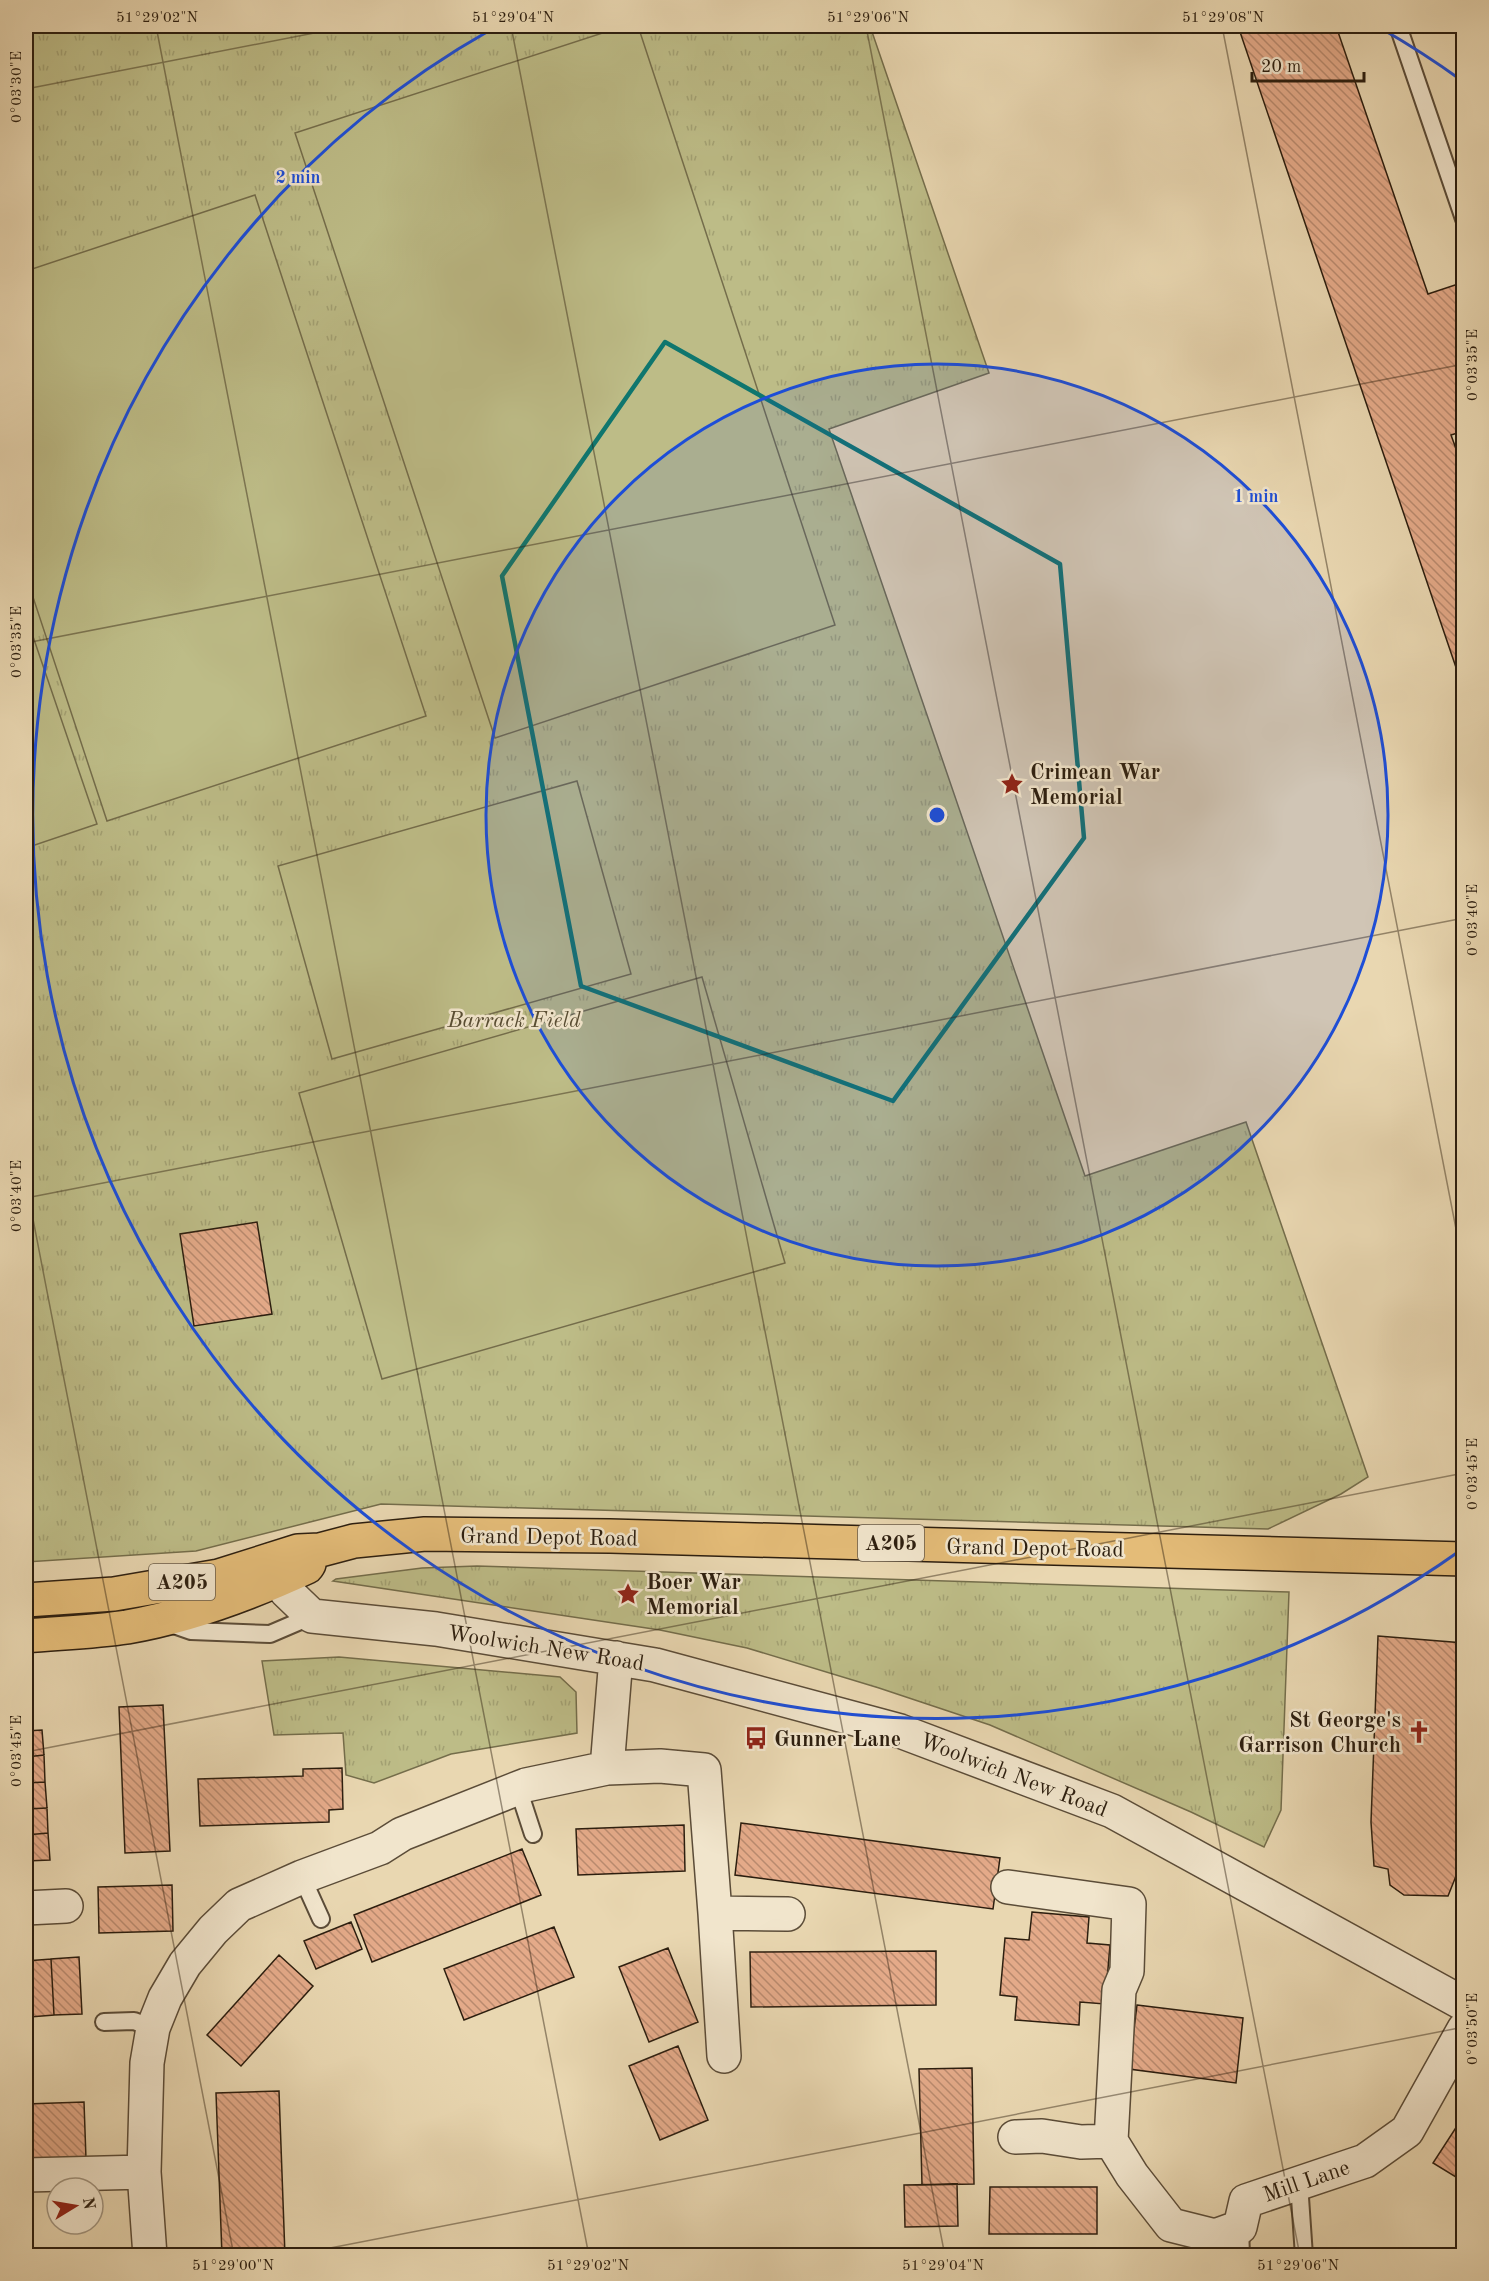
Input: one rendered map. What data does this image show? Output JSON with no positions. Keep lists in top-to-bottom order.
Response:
{
  "streets": {
    "highway": ["Grand Depot Road", "A205"],
    "street": ["Woolwich New Road", "Mill Lane"]
  },
  "crossings": [
    ["Grand Depot Road", "A205"],
    ["A205", "Woolwich New Road"]
  ],
  "parks": ["Barrack Field"],
  "places": {
    "place": ["Crimean War Memorial", "Boer War Memorial"],
    "church": ["St George's Garrison Church"],
    "bus stop": ["Gunner Lane"]
  },
  "scale_bar": "20 m",
  "north": "right",
  "coordinates": [
    "51°29'02\"N",
    "51°29'04\"N",
    "51°29'06\"N",
    "51°29'08\"N",
    "0°03'30\"E",
    "0°03'35\"E",
    "0°03'40\"E",
    "0°03'45\"E",
    "0°03'50\"E",
    "51°29'00\"N"
  ],
  "rings": ["2 min", "1 min"]
}
